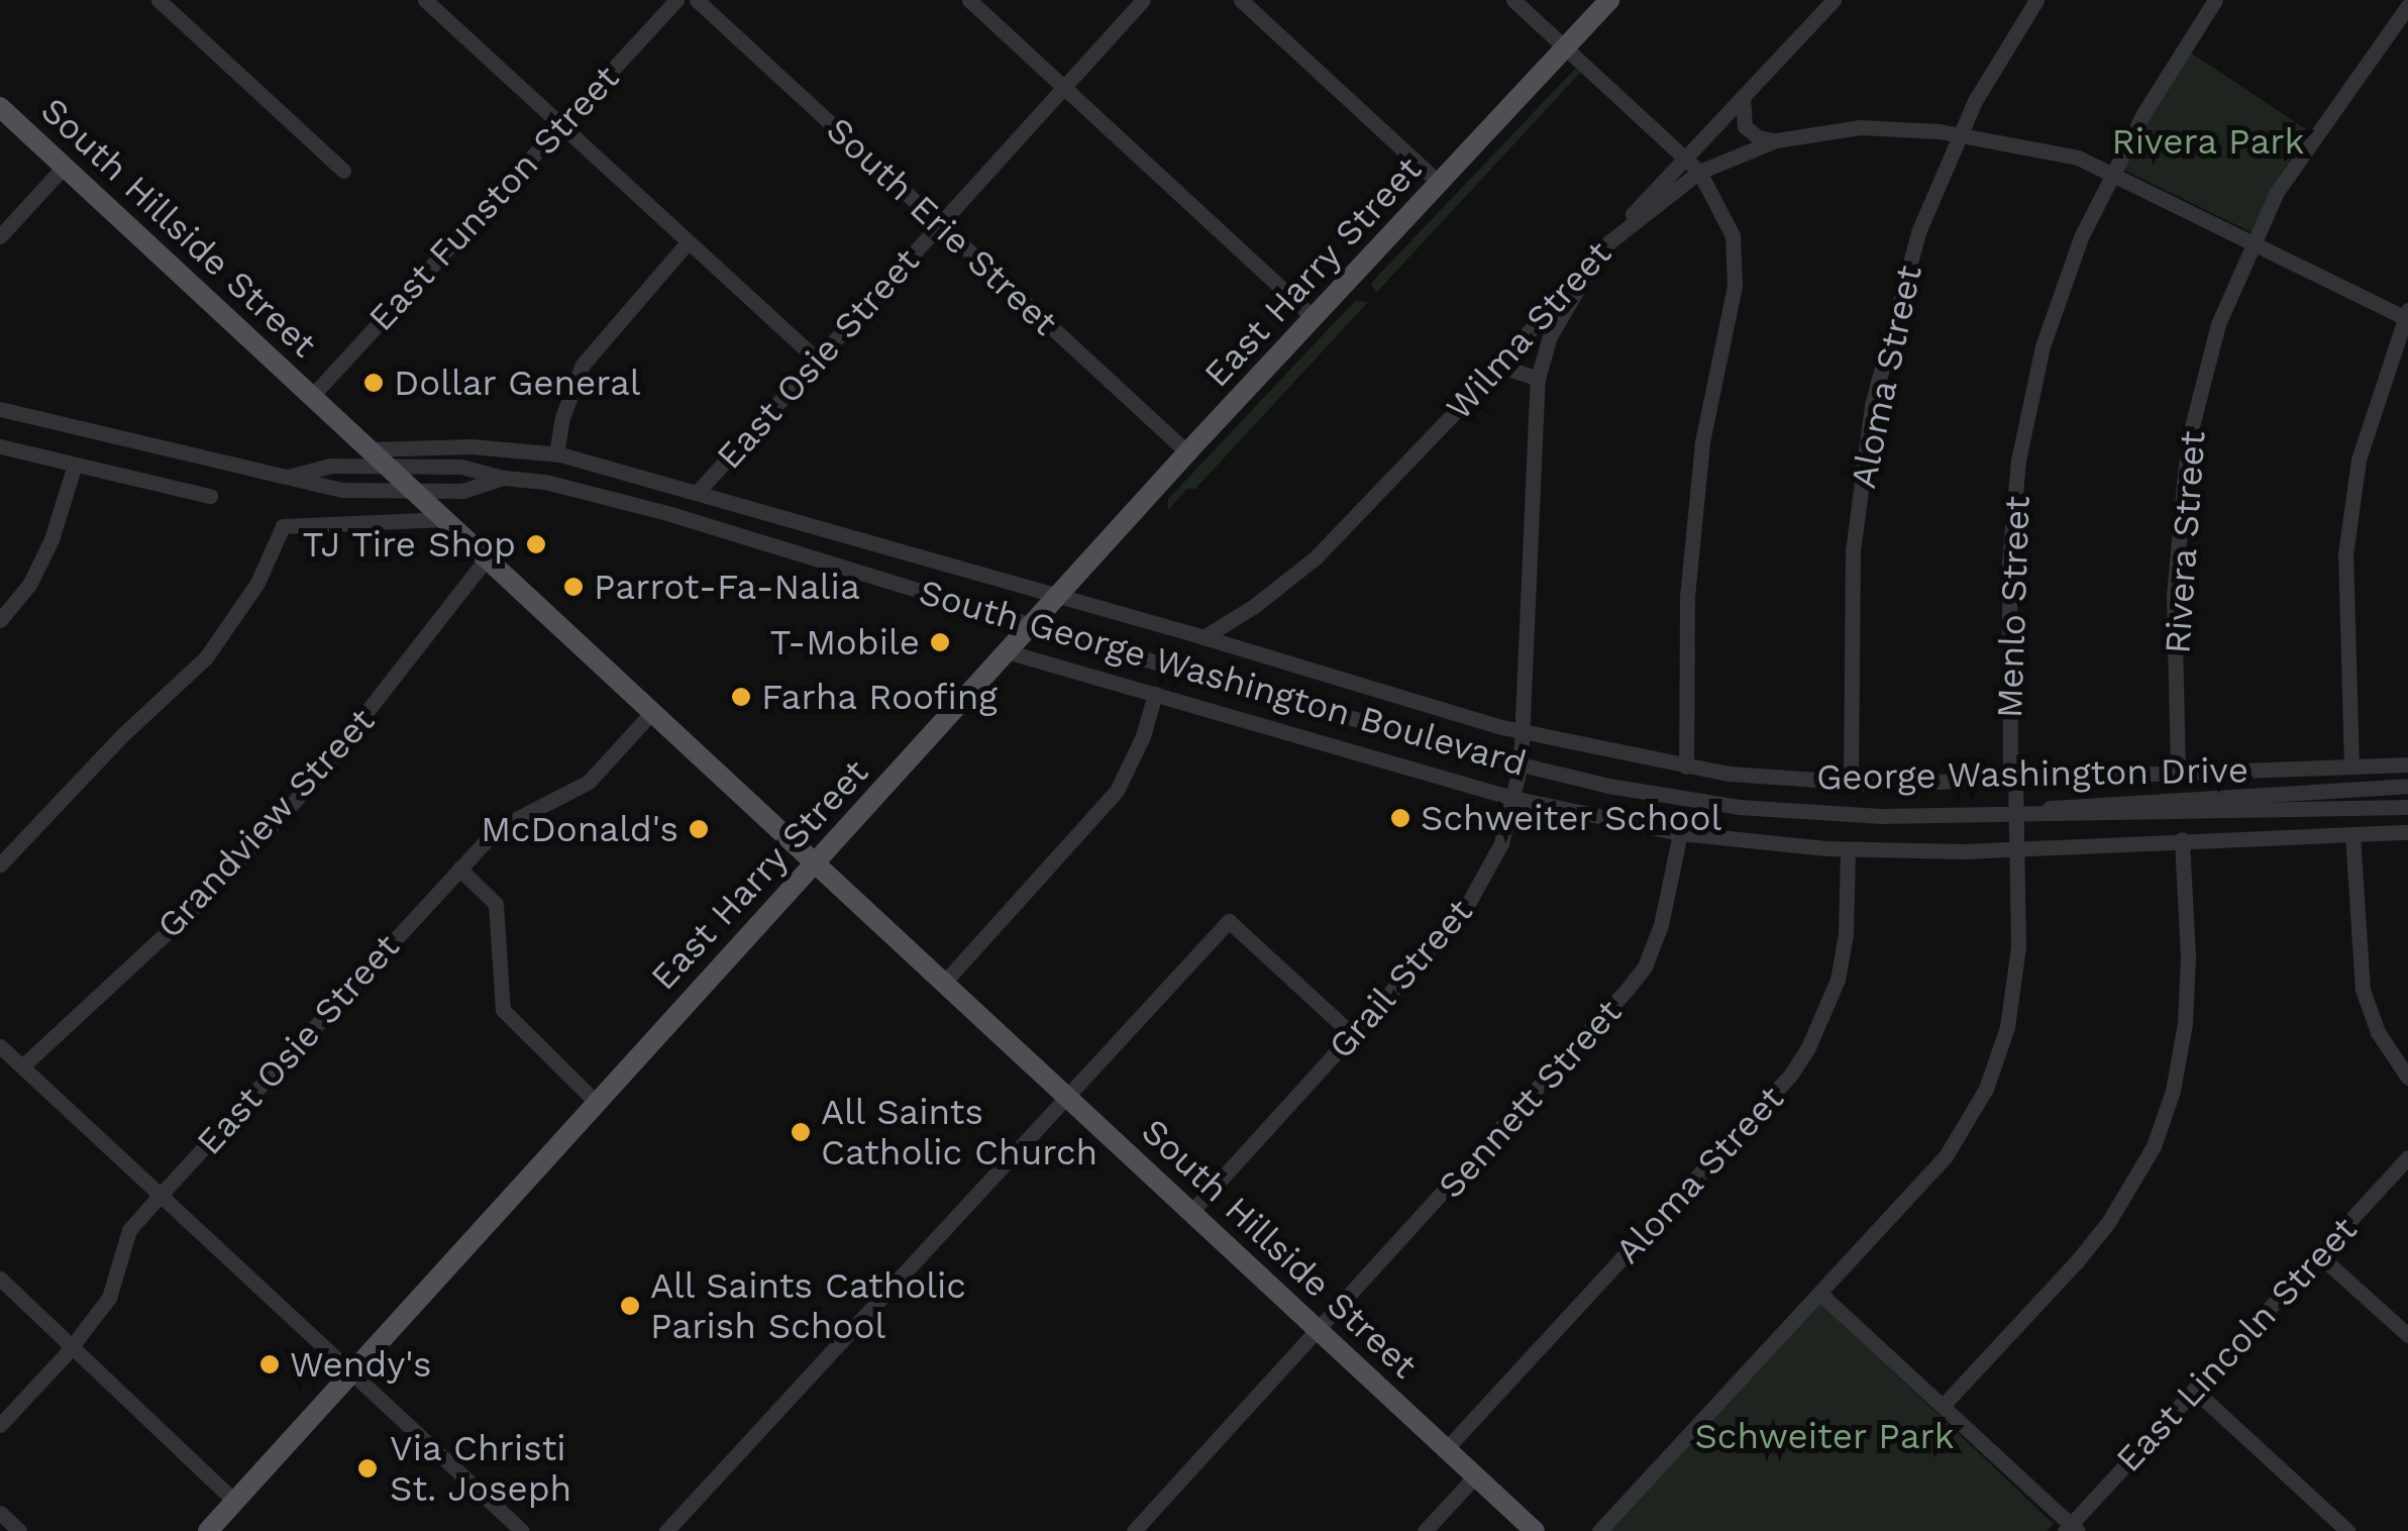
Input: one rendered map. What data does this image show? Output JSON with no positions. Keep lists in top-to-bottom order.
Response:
{
  "streets": {
    "main road": ["South Hillside Street", "East Harry Street"],
    "street": [
      "East Funston Street",
      "South Erie Street",
      "Wilma Street",
      "East Osie Street",
      "Aloma Street",
      "Rivera Street",
      "Menlo Street",
      "South George Washington Boulevard",
      "George Washington Drive",
      "Grandview Street",
      "Grail Street",
      "Sennett Street",
      "East Lincoln Street"
    ]
  },
  "crossings": [
    ["East Funston Street", "South Hillside Street"],
    ["South Erie Street", "East Harry Street"],
    ["South Erie Street", "East Osie Street"],
    ["South Hillside Street", "East Harry Street"],
    ["South Hillside Street", "East Osie Street"],
    ["South Hillside Street", "Aloma Street"],
    ["South Hillside Street", "South George Washington Boulevard"],
    ["South Hillside Street", "George Washington Drive"],
    ["South Hillside Street", "Grandview Street"],
    ["South Hillside Street", "Grail Street"],
    ["South Hillside Street", "Sennett Street"],
    ["East Harry Street", "South George Washington Boulevard"],
    ["East Harry Street", "George Washington Drive"],
    ["Wilma Street", "George Washington Drive"],
    ["Wilma Street", "Grail Street"],
    ["East Osie Street", "George Washington Drive"],
    ["Aloma Street", "George Washington Drive"],
    ["Rivera Street", "George Washington Drive"],
    ["Menlo Street", "South George Washington Boulevard"],
    ["Menlo Street", "George Washington Drive"],
    ["South George Washington Boulevard", "Grail Street"],
    ["George Washington Drive", "Grail Street"],
    ["George Washington Drive", "Sennett Street"]
  ],
  "parks": ["Rivera Park", "Schweiter Park"],
  "places": [
    "Dollar General",
    "TJ Tire Shop",
    "Parrot-Fa-Nalia",
    "T-Mobile",
    "Farha Roofing",
    "Schweiter School",
    "McDonald's",
    "All Saints Catholic Church",
    "All Saints Catholic Parish School",
    "Wendy's",
    "Via Christi St. Joseph"
  ]
}
